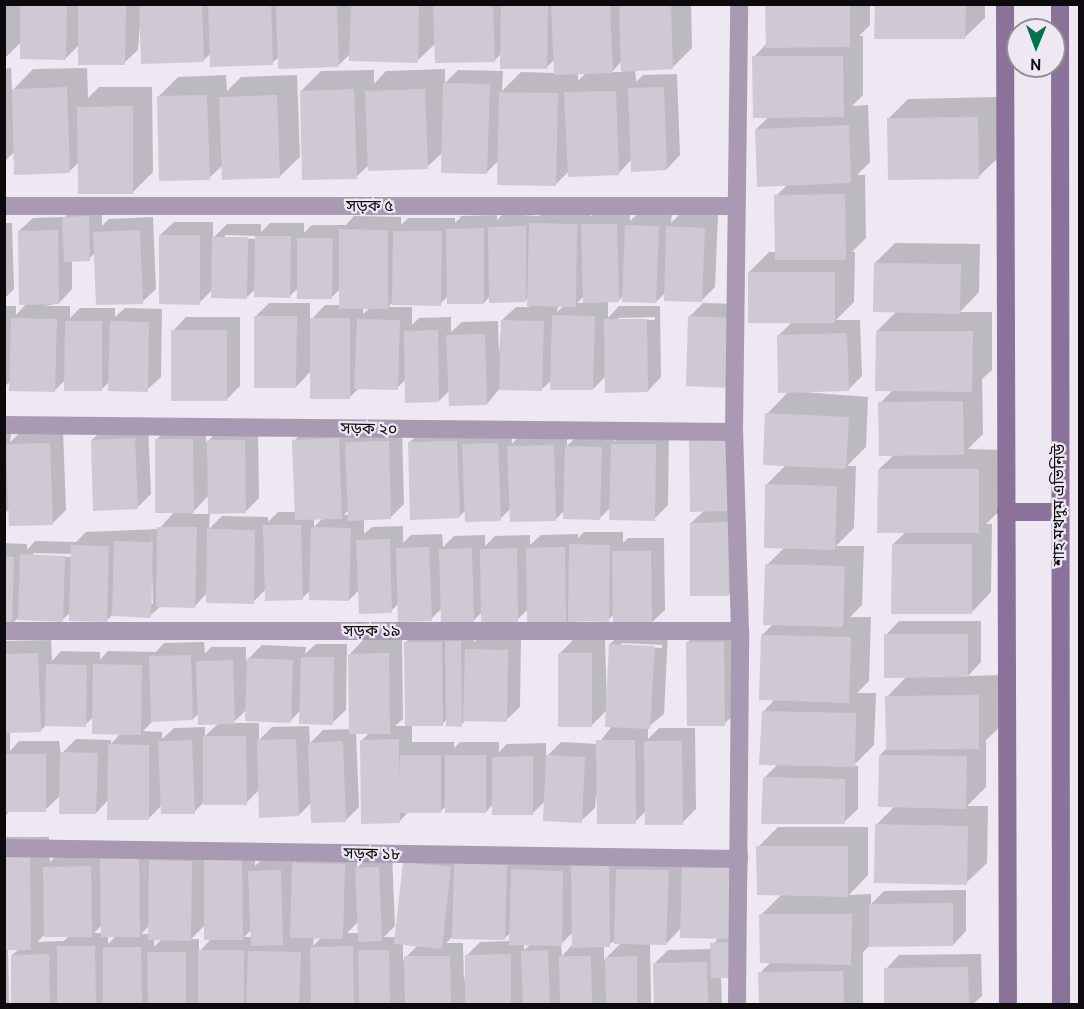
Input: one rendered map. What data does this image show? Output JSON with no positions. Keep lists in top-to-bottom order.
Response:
{
  "streets": {
    "street": [
      "সড়ক ৫",
      "সড়ক ২০",
      "শাহ মখদুম এভিনিউ",
      "সড়ক ১৯",
      "সড়ক ১৮"
    ]
  },
  "north": "bottom"
}
